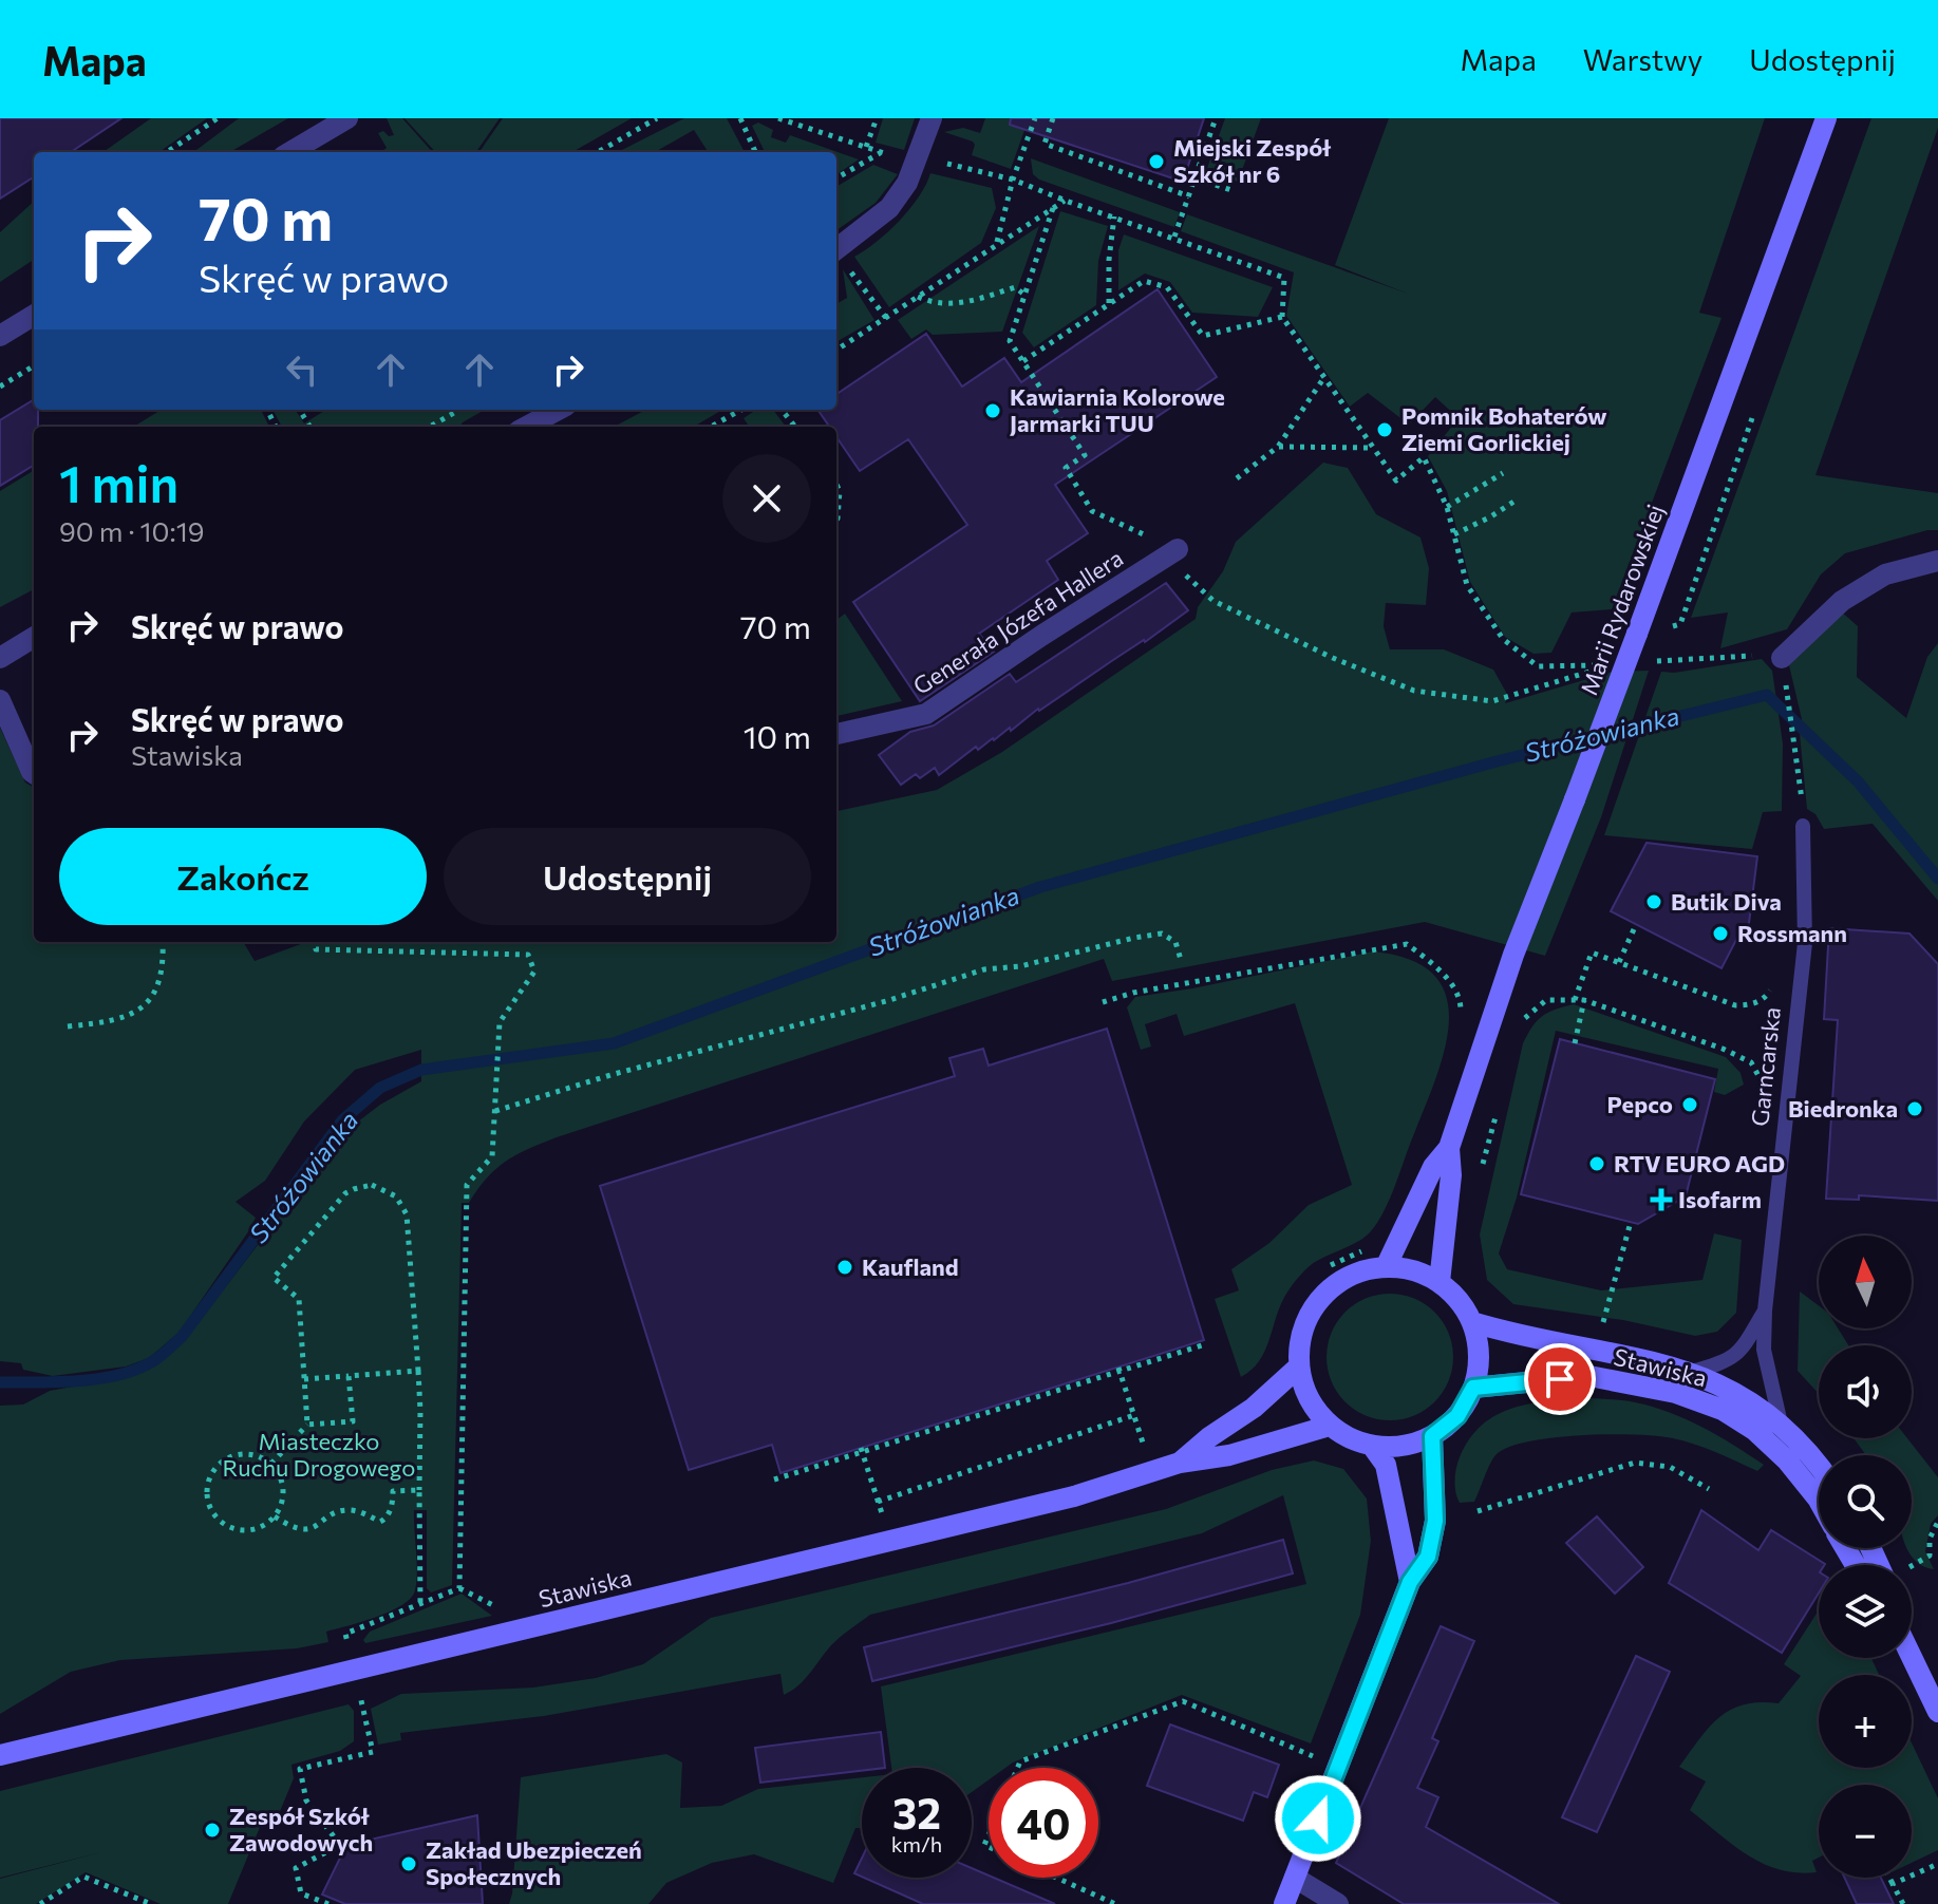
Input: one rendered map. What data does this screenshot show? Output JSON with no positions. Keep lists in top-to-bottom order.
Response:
{
  "streets": {
    "main road": ["Marii Rydarowskiej", "Stawiska"],
    "street": ["Generała Józefa Hallera"],
    "lane": ["Garncarska"]
  },
  "crossings": [
    ["Marii Rydarowskiej", "Stawiska"],
    ["Garncarska", "Stawiska"]
  ],
  "water": ["Stróżowianka"],
  "parks": ["Miasteczko Ruchu Drogowego"],
  "places": {
    "other": [
      "Miejski Zespół Szkół nr 6",
      "Kawiarnia Kolorowe Jarmarki TUU",
      "Pomnik Bohaterów Ziemi Gorlickiej",
      "Butik Diva",
      "Rossmann",
      "Pepco",
      "Biedronka",
      "RTV EURO AGD",
      "Kaufland",
      "Zespół Szkół Zawodowych",
      "Zakład Ubezpieczeń Społecznych"
    ],
    "health": ["Isofarm"]
  },
  "north": "top",
  "page": {
    "header": "Mapa",
    "nav": ["Mapa", "Warstwy", "Udostępnij"],
    "turn": ["70 m", "Skręć w prawo"],
    "heading": ["1 min", "90 m · 10:19"],
    "list": [
      {
        "name": "Skręć w prawo",
        "value": "70 m"
      },
      {
        "name": "Skręć w prawo",
        "note": "Stawiska",
        "value": "10 m"
      }
    ],
    "buttons": ["Zakończ", "Udostępnij"],
    "map_buttons": ["+", "−"],
    "speed": "32 km/h",
    "limit": "40"
  }
}
